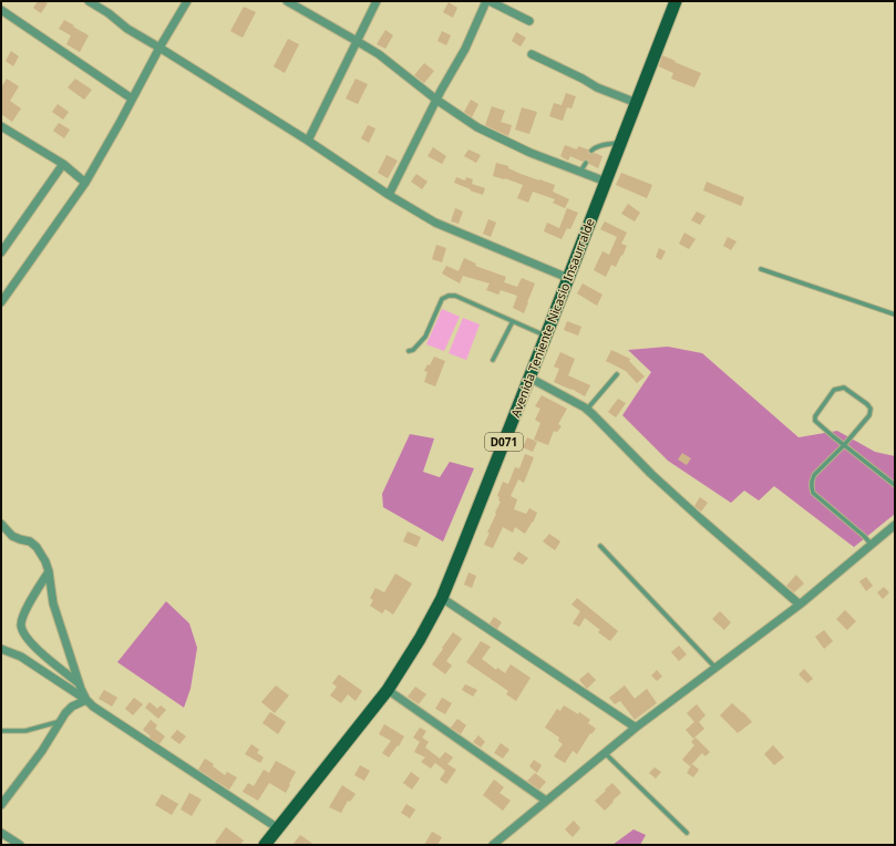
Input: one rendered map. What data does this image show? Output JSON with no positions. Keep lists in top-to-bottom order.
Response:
{
  "streets": {
    "main road": ["Avenida Teniente Nicasio Insaurralde", "D071"]
  }
}
